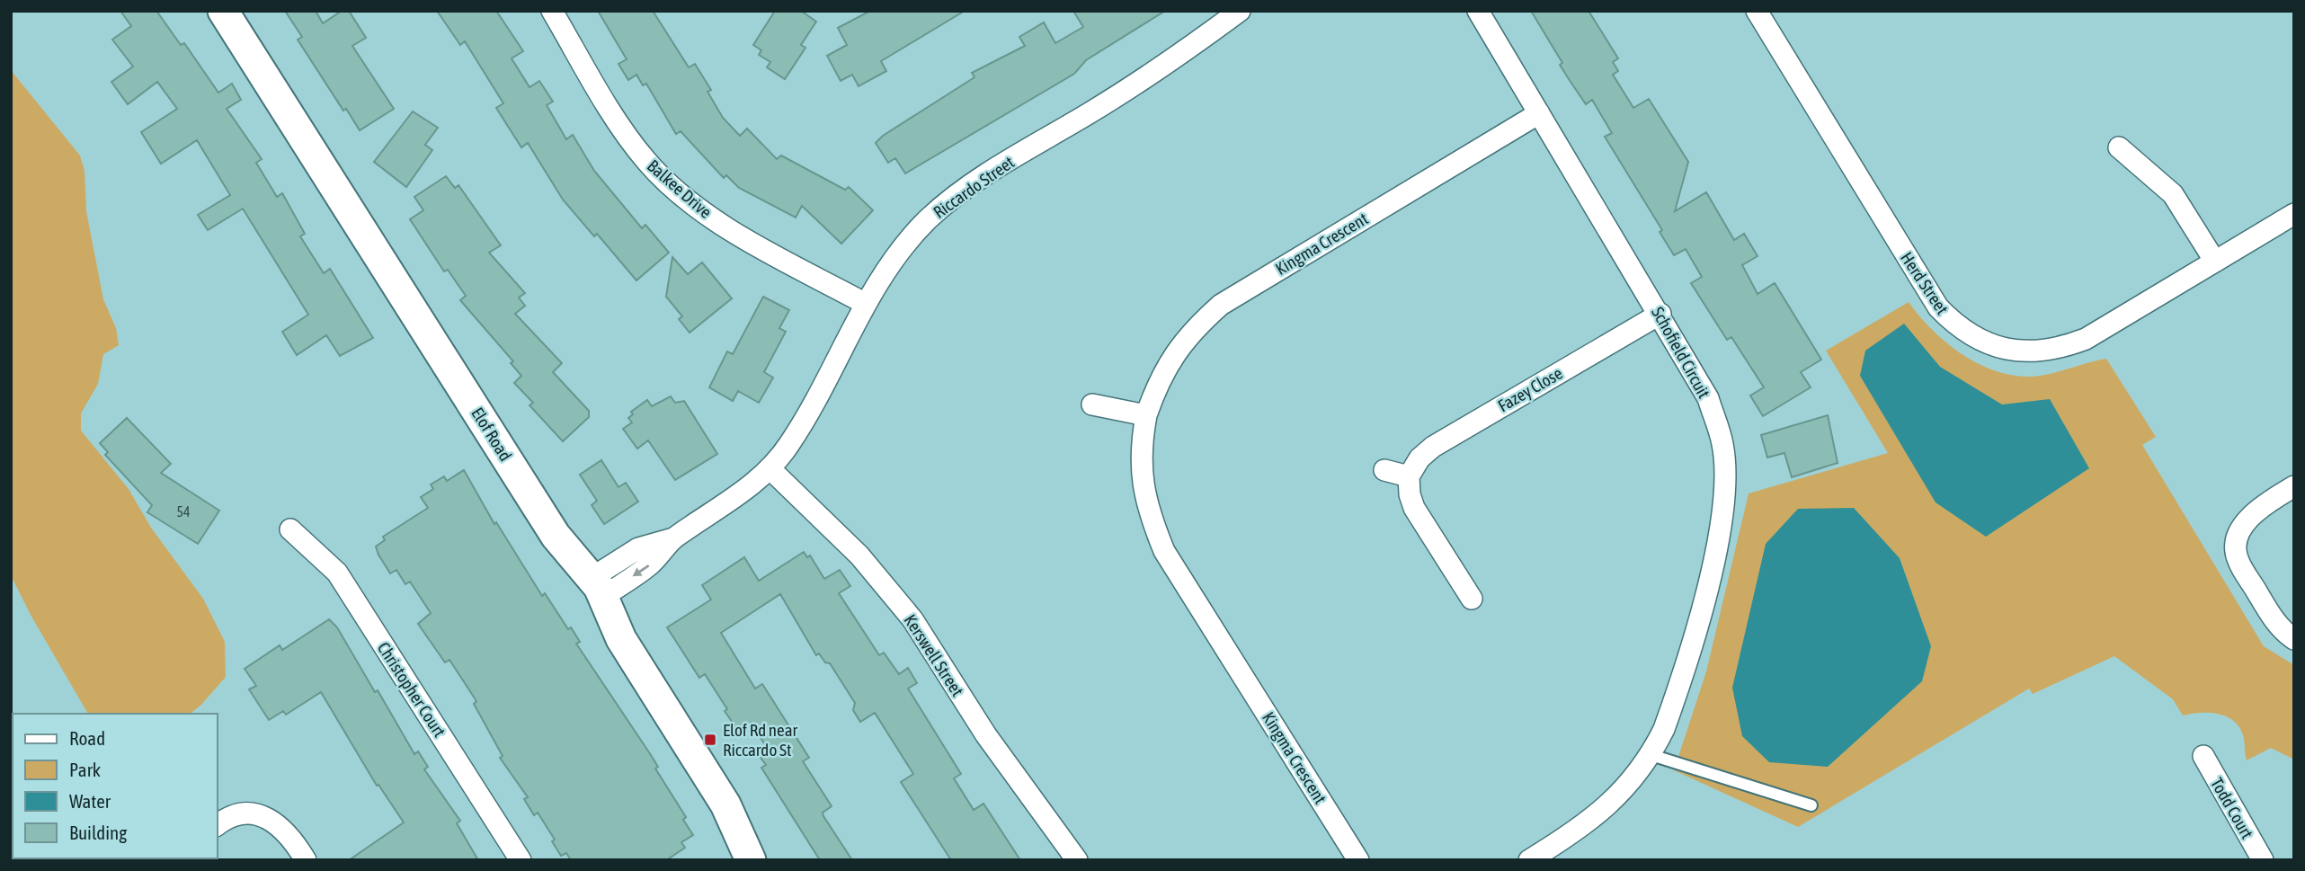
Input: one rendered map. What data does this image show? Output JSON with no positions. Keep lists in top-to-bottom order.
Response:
{
  "streets": {
    "street": [
      "Riccardo Street",
      "Balkee Drive",
      "Kingma Crescent",
      "Herd Street",
      "Schofield Circuit",
      "Fazey Close",
      "Elof Road",
      "Kerswell Street",
      "Christopher Court",
      "Todd Court"
    ]
  },
  "crossings": [
    ["Riccardo Street", "Balkee Drive"],
    ["Riccardo Street", "Elof Road"],
    ["Riccardo Street", "Kerswell Street"],
    ["Kingma Crescent", "Schofield Circuit"],
    ["Schofield Circuit", "Fazey Close"]
  ],
  "places": {
    "transit": ["Elof Rd near Riccardo St"]
  },
  "house_numbers": ["54"],
  "legend": [
    "Road",
    "Park",
    "Water",
    "Building"
  ]
}
